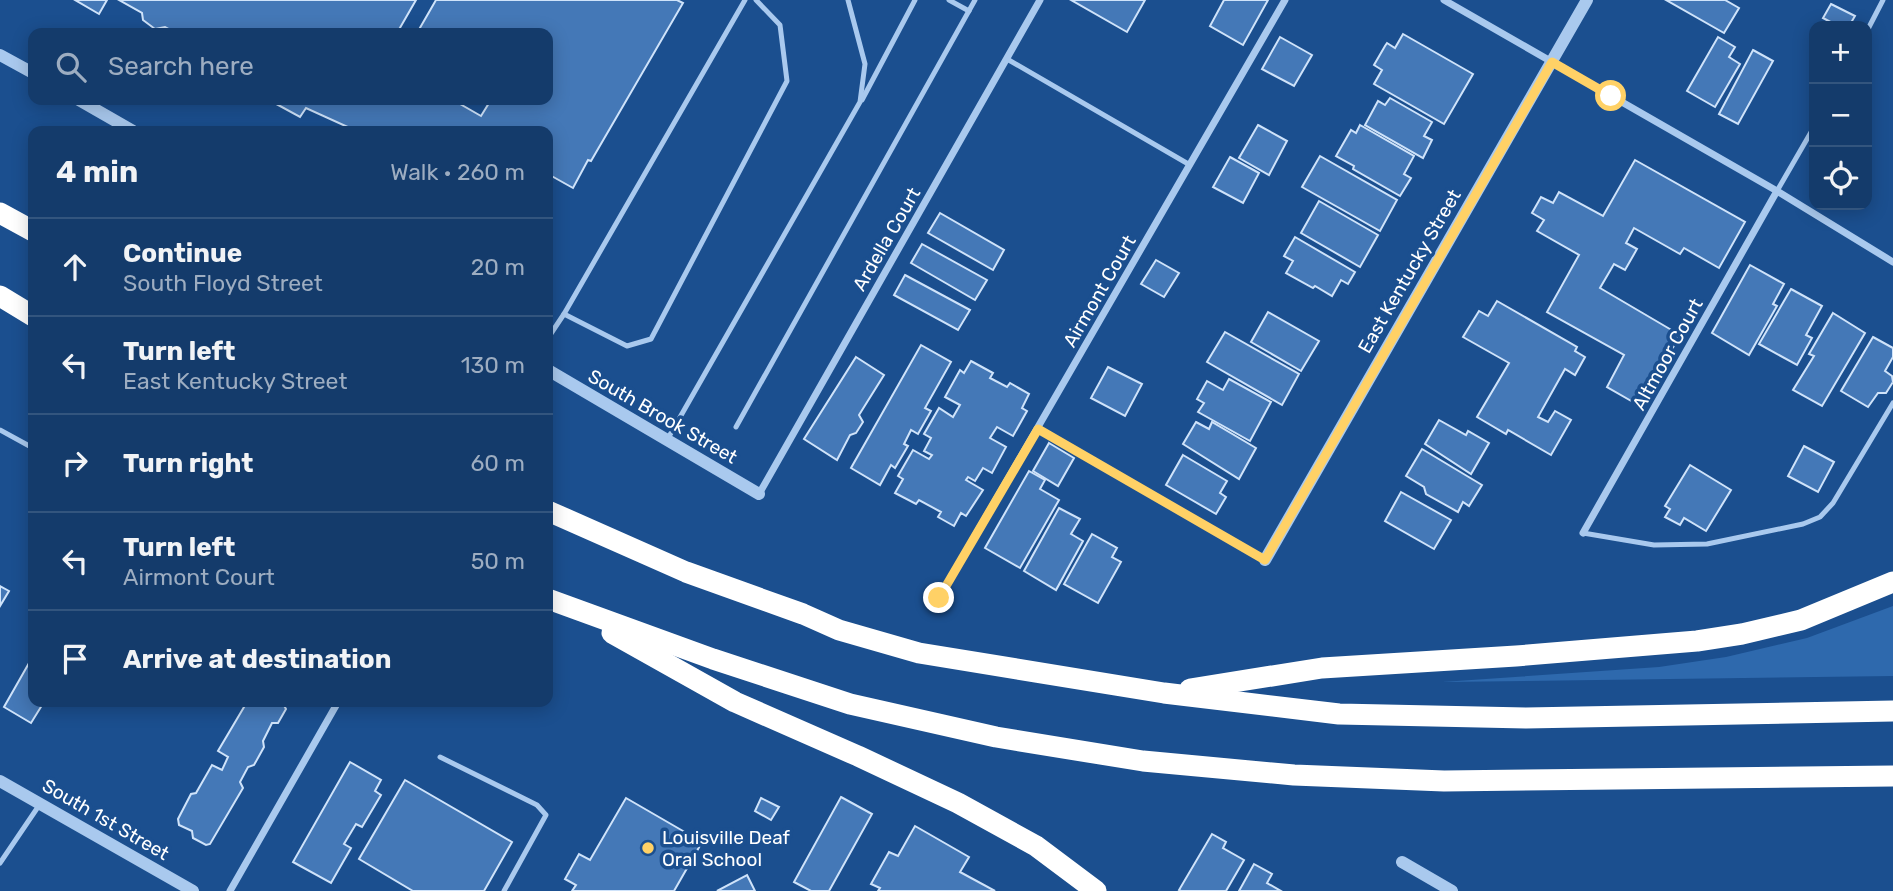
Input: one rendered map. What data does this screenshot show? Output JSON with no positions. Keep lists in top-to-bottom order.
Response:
{
  "streets": {
    "street": [
      "Ardella Court",
      "East Kentucky Street",
      "Airmont Court",
      "Altmoor Court",
      "South Brook Street",
      "South 1st Street"
    ]
  },
  "crossings": [
    ["Ardella Court", "South Brook Street"]
  ],
  "places": ["Louisville Deaf Oral School"],
  "page": {
    "map_buttons": ["+", "−"],
    "search": "Search here",
    "heading": ["4 min", "Walk · 260 m"],
    "list": [
      ["Continue", "South Floyd Street", "20 m"],
      ["Turn left", "East Kentucky Street", "130 m"],
      ["Turn right", "60 m"],
      ["Turn left", "Airmont Court", "50 m"],
      "Arrive at destination"
    ]
  }
}
